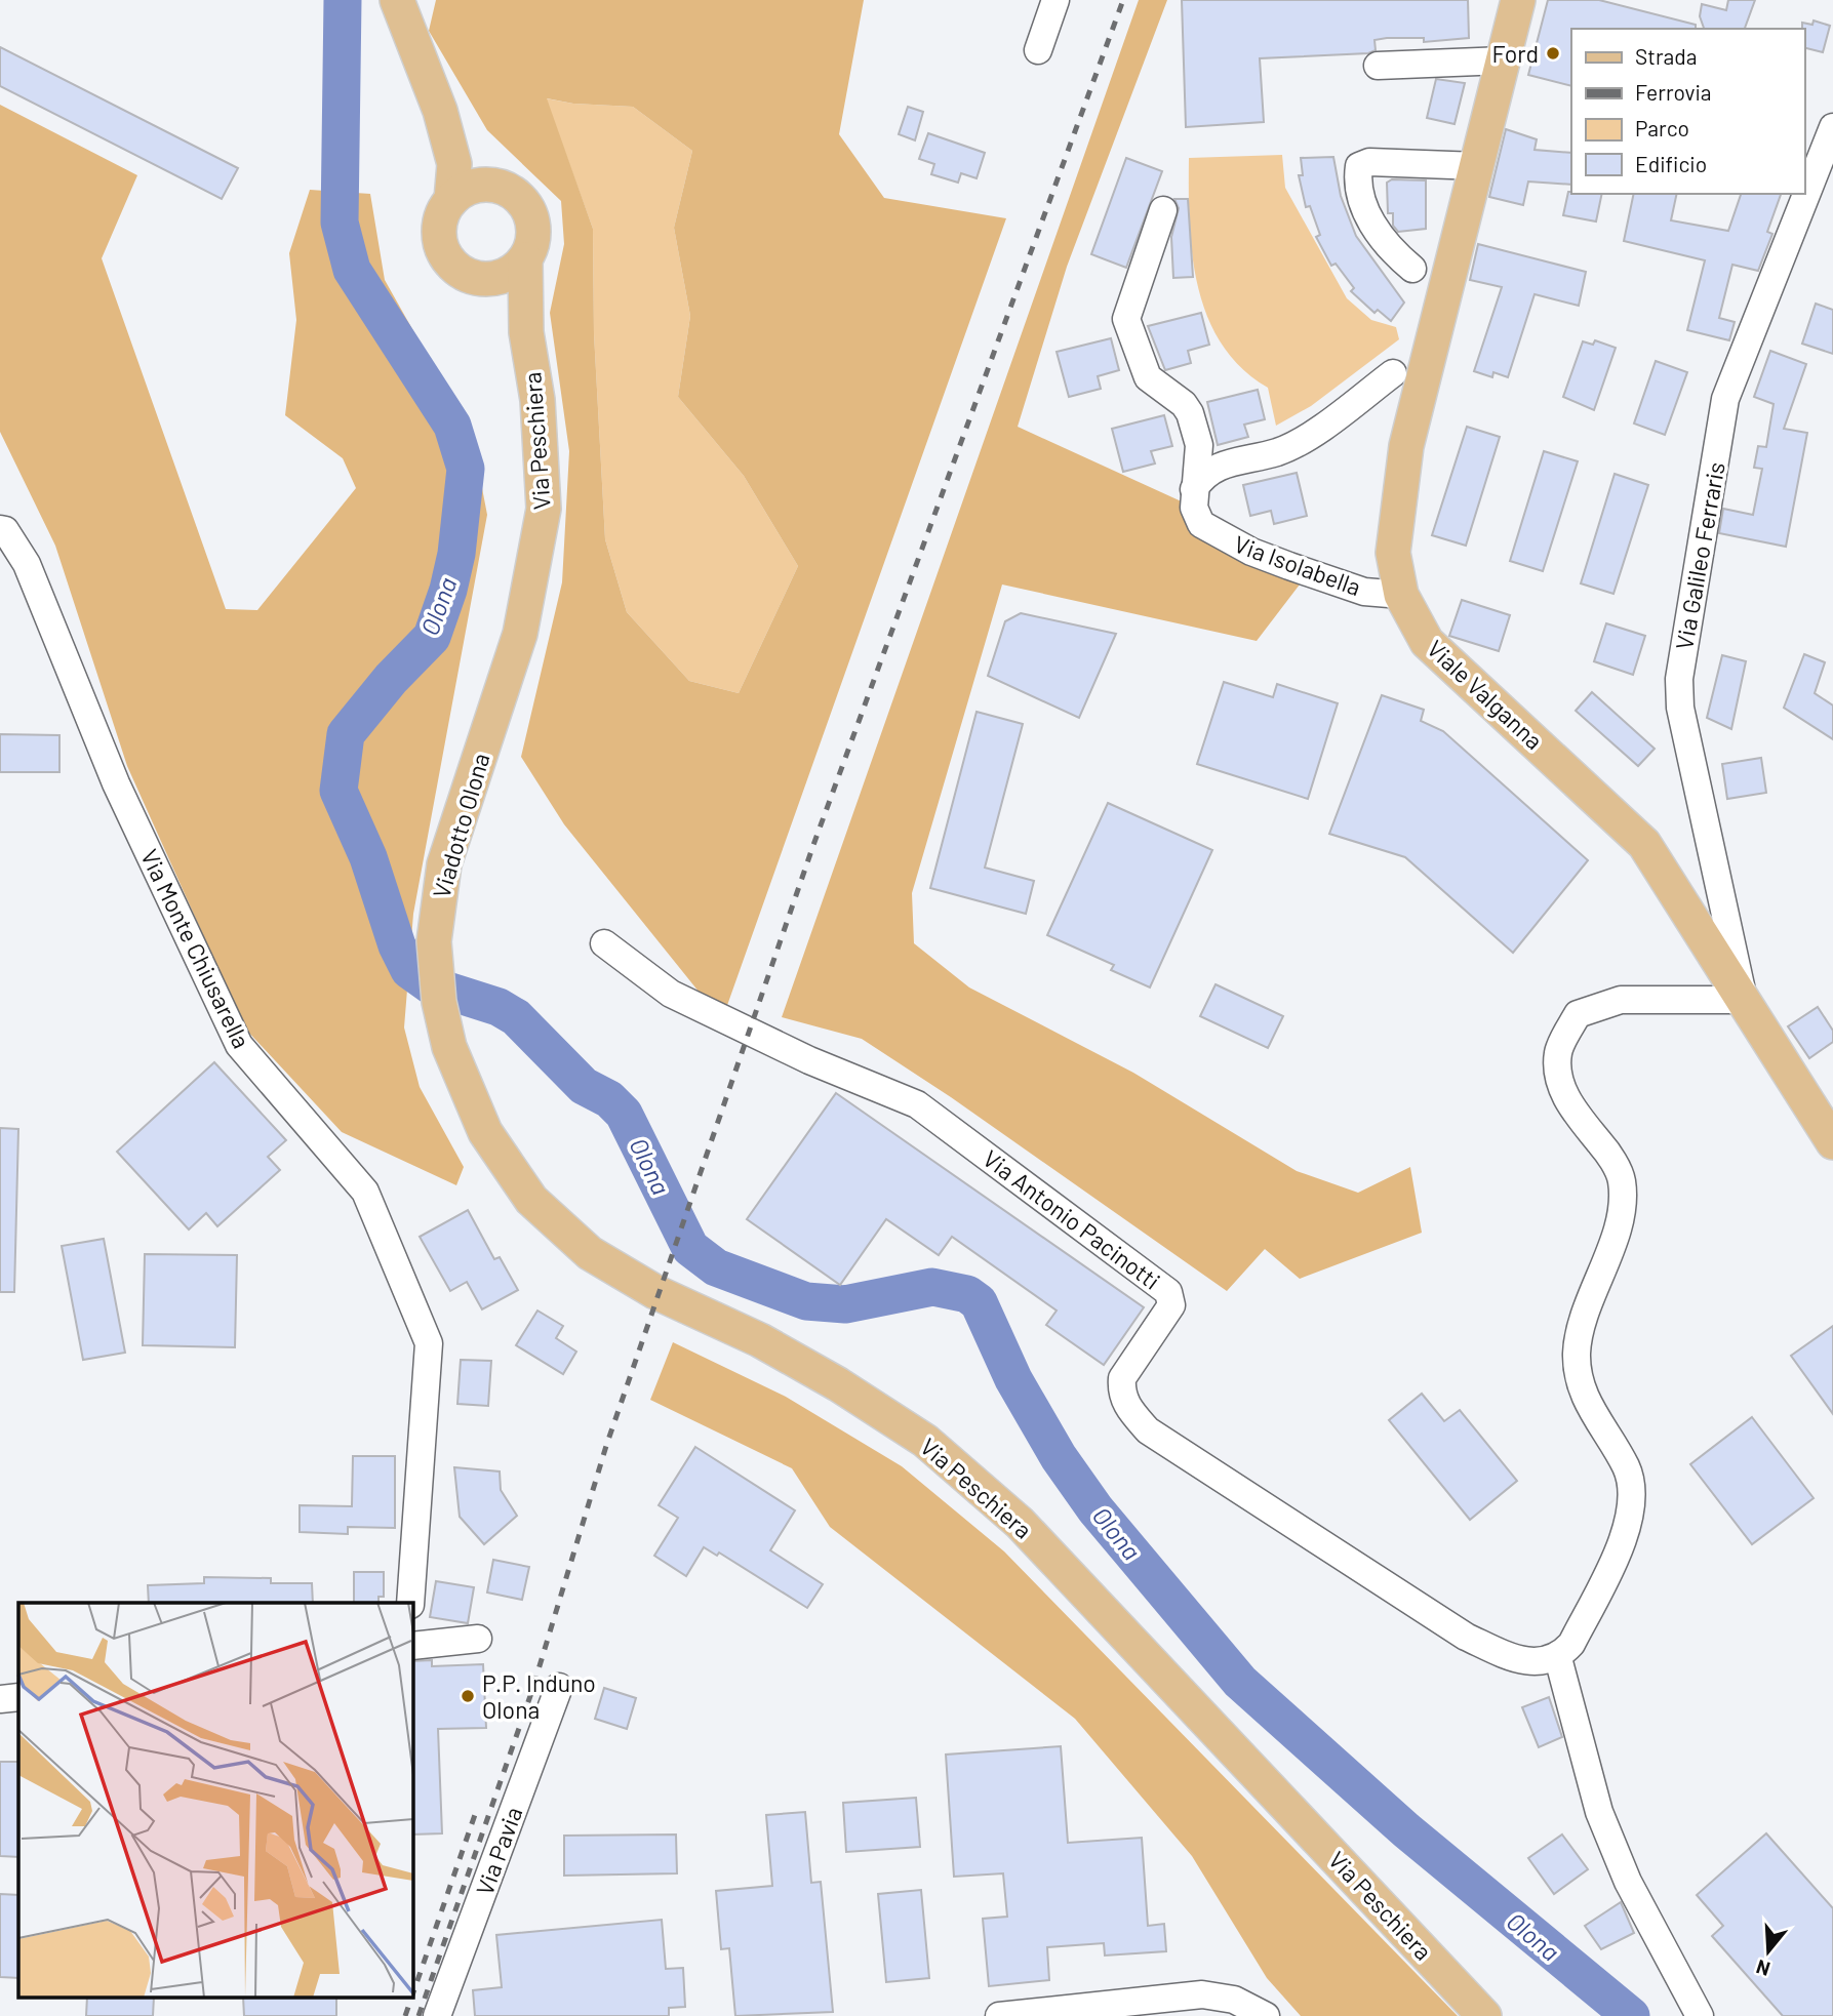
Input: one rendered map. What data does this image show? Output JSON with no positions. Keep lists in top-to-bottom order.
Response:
{
  "streets": {
    "main road": ["Via Peschiera", "Viale Valganna", "Viadotto Olona"],
    "street": [
      "Via Galileo Ferraris",
      "Via Isolabella",
      "Via Monte Chiusarella",
      "Via Antonio Pacinotti",
      "Via Pavia"
    ]
  },
  "crossings": [
    ["Via Peschiera", "Viadotto Olona"],
    ["Via Galileo Ferraris", "Viale Valganna"],
    ["Via Isolabella", "Viale Valganna"]
  ],
  "water": ["Olona"],
  "places": ["Ford", "P.P. Induno Olona"],
  "legend": [
    "Strada",
    "Ferrovia",
    "Parco",
    "Edificio"
  ],
  "north": "bottom"
}
